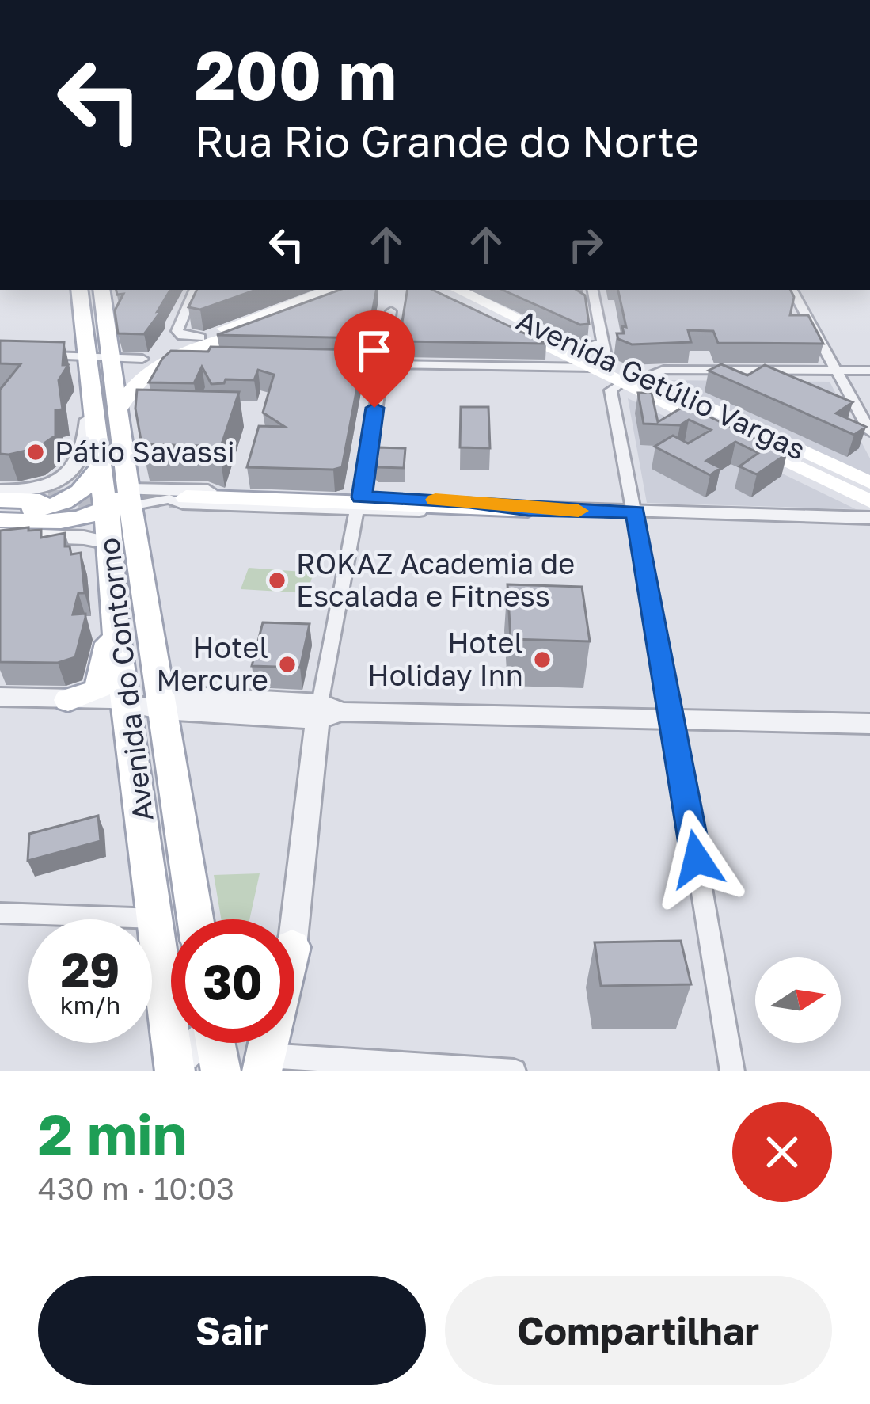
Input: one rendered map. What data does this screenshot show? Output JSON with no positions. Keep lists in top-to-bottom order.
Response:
{
  "streets": {
    "main road": ["Avenida Getúlio Vargas", "Avenida do Contorno"]
  },
  "places": [
    "Pátio Savassi",
    "ROKAZ Academia de Escalada e Fitness",
    "Hotel Holiday Inn",
    "Hotel Mercure"
  ],
  "north": "right",
  "page": {
    "turn": ["200 m", "Rua Rio Grande do Norte"],
    "speed": "29 km/h",
    "limit": "30",
    "heading": ["2 min", "430 m · 10:03"],
    "buttons": ["Sair", "Compartilhar"]
  }
}
